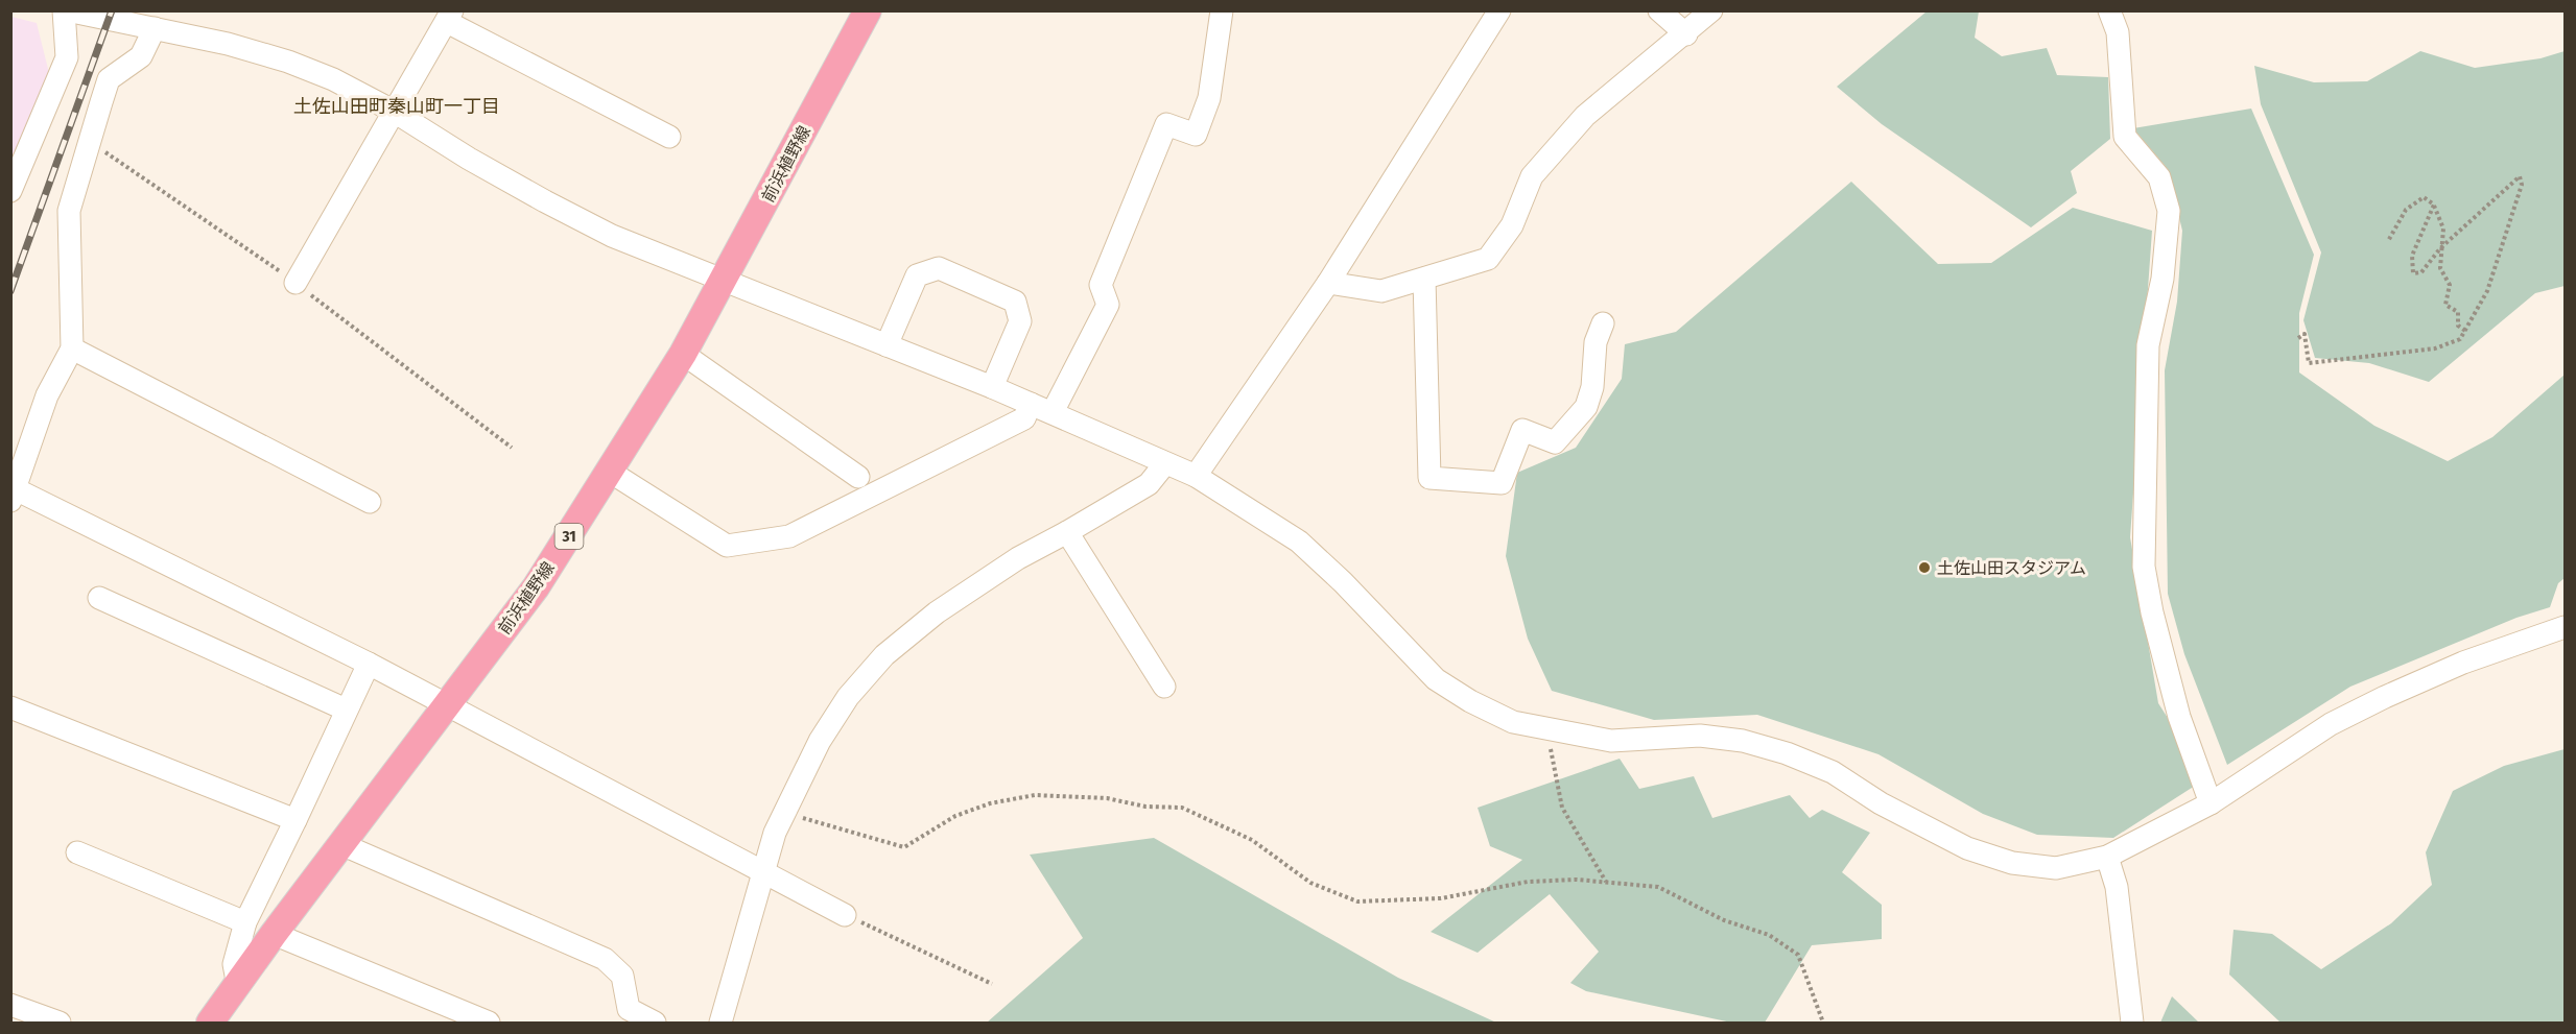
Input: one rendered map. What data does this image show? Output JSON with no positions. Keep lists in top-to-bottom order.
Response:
{
  "streets": {
    "main road": ["前浜植野線", "31"]
  },
  "districts": ["土佐山田町秦山町一丁目"],
  "places": ["土佐山田スタジアム"]
}
